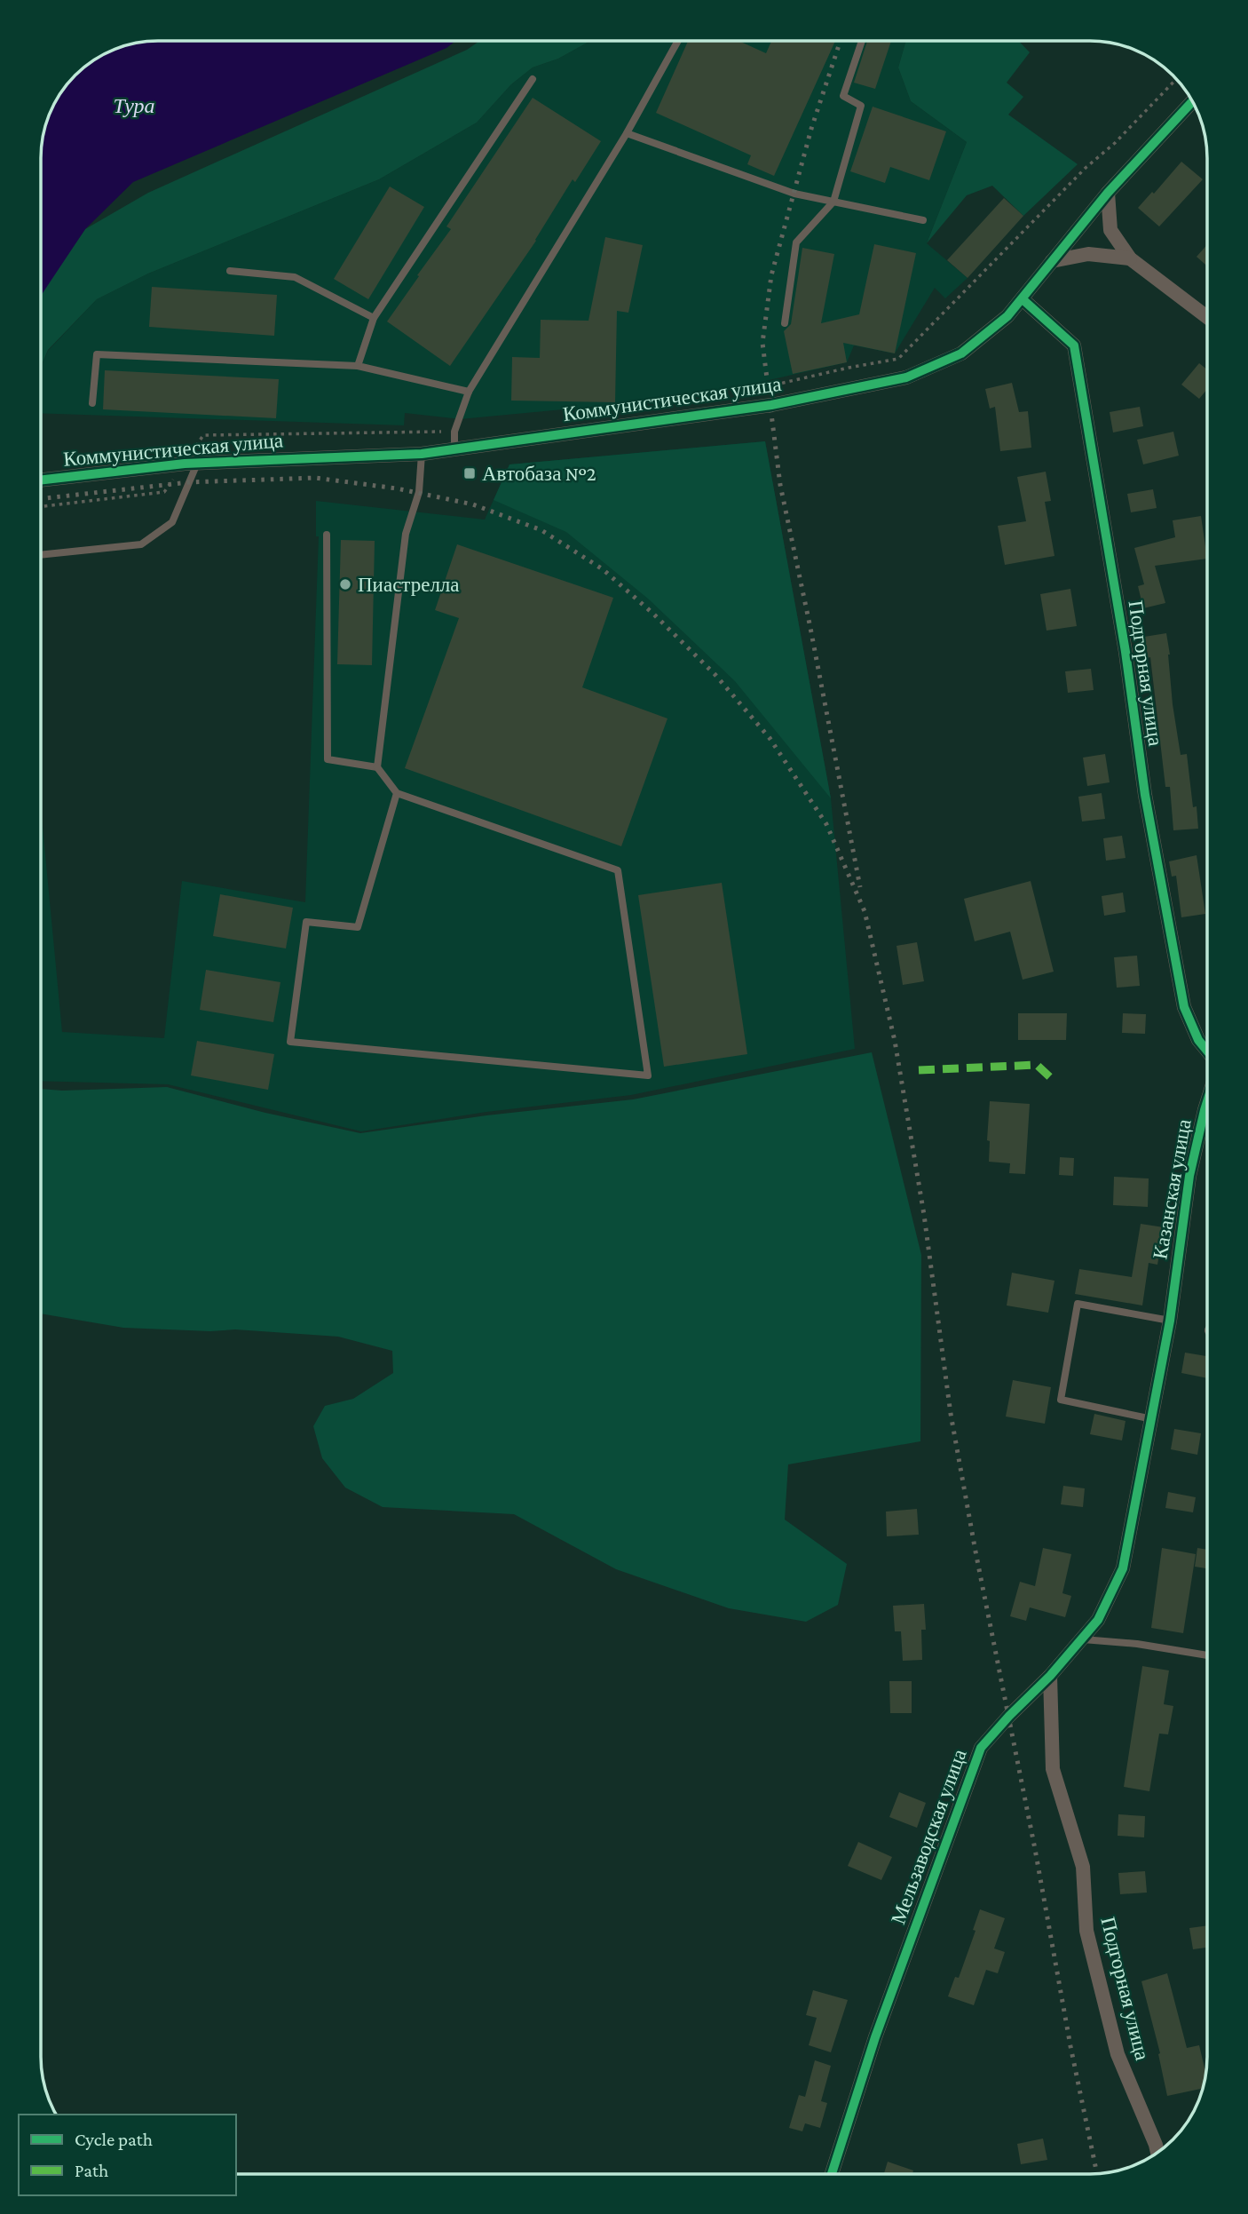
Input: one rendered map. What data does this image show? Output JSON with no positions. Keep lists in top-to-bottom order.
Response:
{
  "streets": {
    "street": [
      "Коммунистическая улица",
      "Подгорная улица",
      "Казанская улица",
      "Мельзаводская улица"
    ]
  },
  "crossings": [
    ["Коммунистическая улица", "Подгорная улица"],
    ["Подгорная улица", "Мельзаводская улица"],
    ["Казанская улица", "Мельзаводская улица"]
  ],
  "water": ["Тура"],
  "places": {
    "transit": ["Автобаза №2"],
    "other": ["Пиастрелла"]
  },
  "legend": ["Cycle path", "Path"]
}
